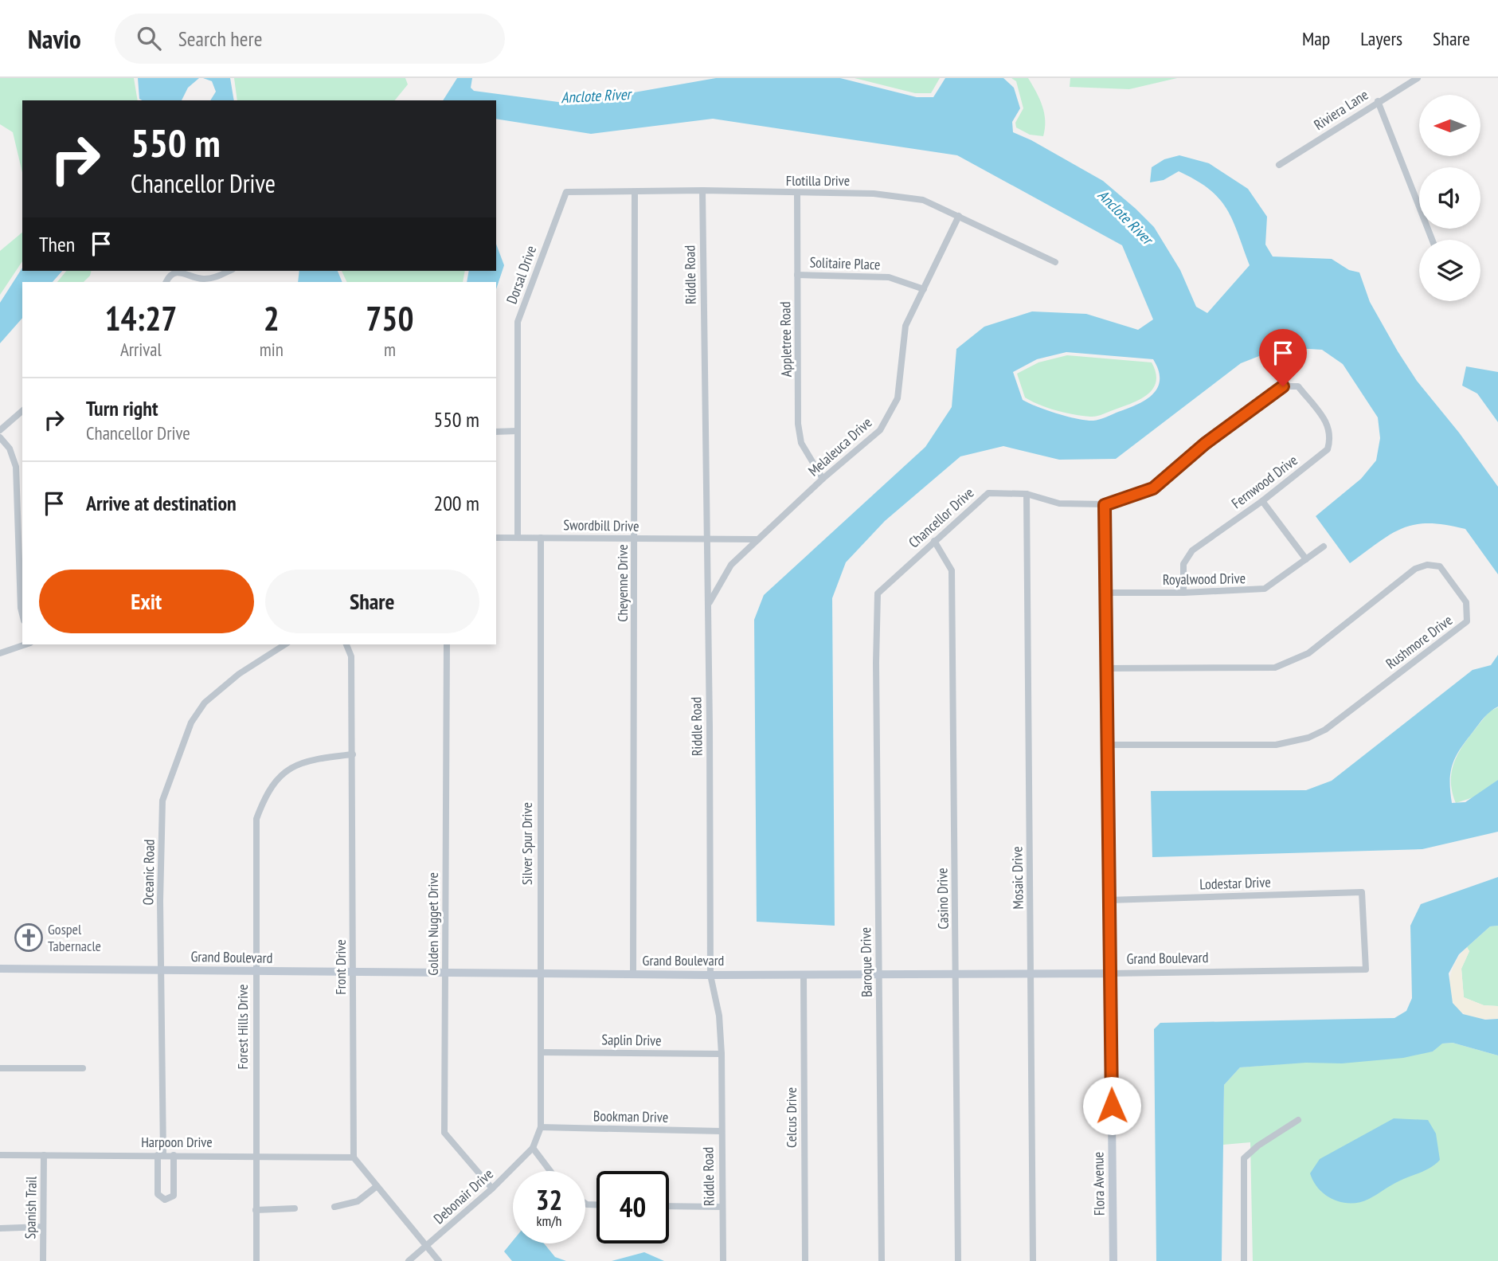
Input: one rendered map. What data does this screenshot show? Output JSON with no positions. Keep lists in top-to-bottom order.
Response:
{
  "streets": {
    "street": [
      "Riviera Lane",
      "Flotilla Drive",
      "Solitaire Place",
      "Dorsal Drive",
      "Riddle Road",
      "Appletree Road",
      "Melaleuca Drive",
      "Fernwood Drive",
      "Chancellor Drive",
      "Swordbill Drive",
      "Royalwood Drive",
      "Cheyenne Drive",
      "Rushmore Drive",
      "Silver Spur Drive",
      "Oceanic Road",
      "Mosaic Drive",
      "Lodestar Drive",
      "Casino Drive",
      "Golden Nugget Drive",
      "Grand Boulevard",
      "Baroque Drive",
      "Front Drive",
      "Forest Hills Drive",
      "Saplin Drive",
      "Bookman Drive",
      "Celcus Drive",
      "Harpoon Drive",
      "Flora Avenue",
      "Debonair Drive",
      "Spanish Trail"
    ]
  },
  "crossings": [
    ["Flotilla Drive", "Dorsal Drive"],
    ["Flotilla Drive", "Riddle Road"],
    ["Flotilla Drive", "Appletree Road"],
    ["Flotilla Drive", "Melaleuca Drive"],
    ["Flotilla Drive", "Cheyenne Drive"],
    ["Solitaire Place", "Appletree Road"],
    ["Solitaire Place", "Melaleuca Drive"],
    ["Dorsal Drive", "Swordbill Drive"],
    ["Riddle Road", "Melaleuca Drive"],
    ["Riddle Road", "Swordbill Drive"],
    ["Riddle Road", "Grand Boulevard"],
    ["Riddle Road", "Saplin Drive"],
    ["Riddle Road", "Bookman Drive"],
    ["Appletree Road", "Melaleuca Drive"],
    ["Melaleuca Drive", "Swordbill Drive"],
    ["Fernwood Drive", "Chancellor Drive"],
    ["Fernwood Drive", "Royalwood Drive"],
    ["Chancellor Drive", "Mosaic Drive"],
    ["Chancellor Drive", "Casino Drive"],
    ["Chancellor Drive", "Baroque Drive"],
    ["Chancellor Drive", "Flora Avenue"],
    ["Swordbill Drive", "Cheyenne Drive"],
    ["Swordbill Drive", "Silver Spur Drive"],
    ["Royalwood Drive", "Flora Avenue"],
    ["Cheyenne Drive", "Grand Boulevard"],
    ["Rushmore Drive", "Flora Avenue"],
    ["Silver Spur Drive", "Grand Boulevard"],
    ["Silver Spur Drive", "Saplin Drive"],
    ["Silver Spur Drive", "Bookman Drive"],
    ["Silver Spur Drive", "Debonair Drive"],
    ["Oceanic Road", "Grand Boulevard"],
    ["Oceanic Road", "Harpoon Drive"],
    ["Mosaic Drive", "Grand Boulevard"],
    ["Lodestar Drive", "Grand Boulevard"],
    ["Lodestar Drive", "Flora Avenue"],
    ["Casino Drive", "Grand Boulevard"],
    ["Golden Nugget Drive", "Grand Boulevard"],
    ["Golden Nugget Drive", "Debonair Drive"],
    ["Grand Boulevard", "Baroque Drive"],
    ["Grand Boulevard", "Front Drive"],
    ["Grand Boulevard", "Forest Hills Drive"],
    ["Grand Boulevard", "Celcus Drive"],
    ["Grand Boulevard", "Flora Avenue"],
    ["Front Drive", "Forest Hills Drive"],
    ["Front Drive", "Harpoon Drive"],
    ["Forest Hills Drive", "Harpoon Drive"],
    ["Harpoon Drive", "Spanish Trail"]
  ],
  "water": ["Anclote River"],
  "places": {
    "church": ["Gospel Tabernacle"]
  },
  "north": "left",
  "page": {
    "header": "Navio",
    "search": "Search here",
    "nav": ["Map", "Layers", "Share"],
    "turn": ["550 m", "Chancellor Drive"],
    "then": "Then",
    "eta": [
      "14:27",
      "Arrival",
      "2",
      "min",
      "750",
      "m"
    ],
    "list": [
      {
        "name": "Turn right",
        "note": "Chancellor Drive",
        "value": "550 m"
      },
      {
        "name": "Arrive at destination",
        "value": "200 m"
      }
    ],
    "buttons": ["Exit", "Share"],
    "speed": "32 km/h",
    "limit": "40"
  }
}
